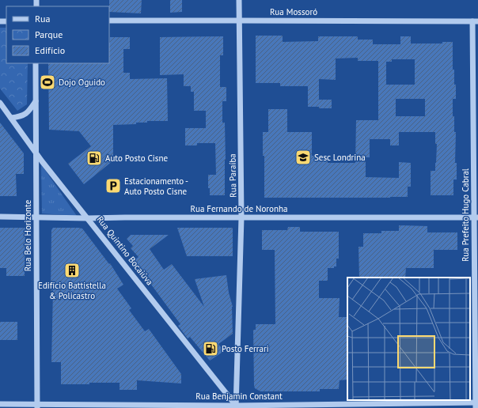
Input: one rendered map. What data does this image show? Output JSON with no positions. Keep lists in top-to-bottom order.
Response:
{
  "streets": {
    "street": [
      "Rua Mossoró",
      "Rua Paraíba",
      "Rua Fernando de Noronha",
      "Rua Prefeito Hugo Cabral",
      "Rua Belo Horizonte",
      "Rua Quintino Bocaiúva",
      "Rua Benjamin Constant"
    ]
  },
  "crossings": [
    ["Rua Mossoró", "Rua Paraíba"],
    ["Rua Mossoró", "Rua Prefeito Hugo Cabral"],
    ["Rua Paraíba", "Rua Fernando de Noronha"],
    ["Rua Paraíba", "Rua Quintino Bocaiúva"],
    ["Rua Paraíba", "Rua Benjamin Constant"],
    ["Rua Fernando de Noronha", "Rua Prefeito Hugo Cabral"],
    ["Rua Fernando de Noronha", "Rua Belo Horizonte"],
    ["Rua Fernando de Noronha", "Rua Quintino Bocaiúva"],
    ["Rua Prefeito Hugo Cabral", "Rua Benjamin Constant"],
    ["Rua Belo Horizonte", "Rua Quintino Bocaiúva"],
    ["Rua Belo Horizonte", "Rua Benjamin Constant"],
    ["Rua Quintino Bocaiúva", "Rua Benjamin Constant"]
  ],
  "places": {
    "sports": ["Dojo Oguido"],
    "school or university": ["Sesc Londrina"],
    "fuel station": ["Auto Posto Cisne", "Posto Ferrari"],
    "parking": ["Estacionamento - Auto Posto Cisne"],
    "building": ["Edifício Battistella & Policastro"]
  },
  "legend": ["Rua", "Parque", "Edifício"]
}
